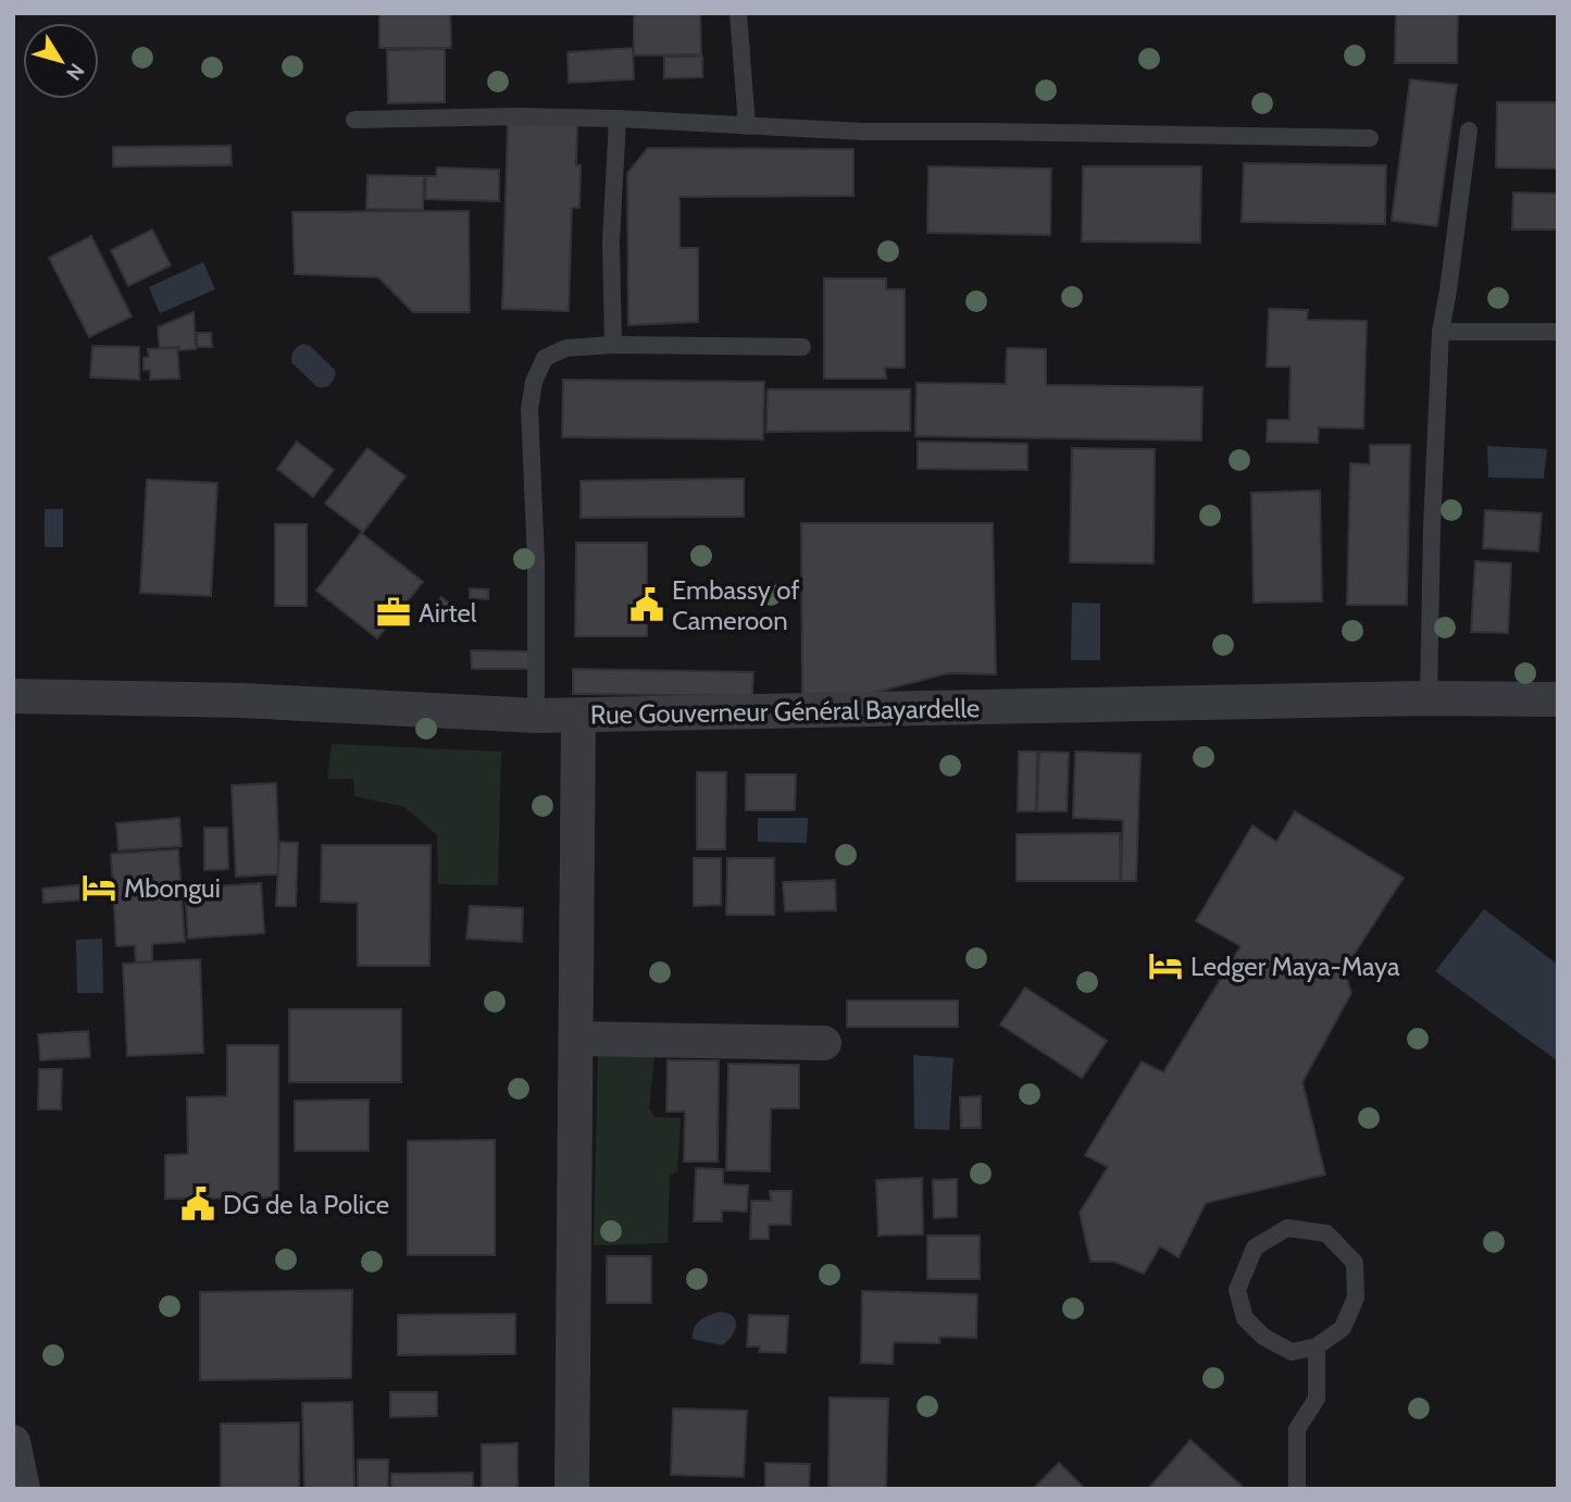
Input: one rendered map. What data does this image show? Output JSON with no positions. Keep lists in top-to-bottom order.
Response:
{
  "streets": {
    "street": ["Rue Gouverneur Général Bayardelle"]
  },
  "places": {
    "public building": ["Embassy of Cameroon", "DG de la Police"],
    "office": ["Airtel"],
    "hotel": ["Mbongui", "Ledger Maya-Maya"]
  },
  "north": "bottom right"
}
